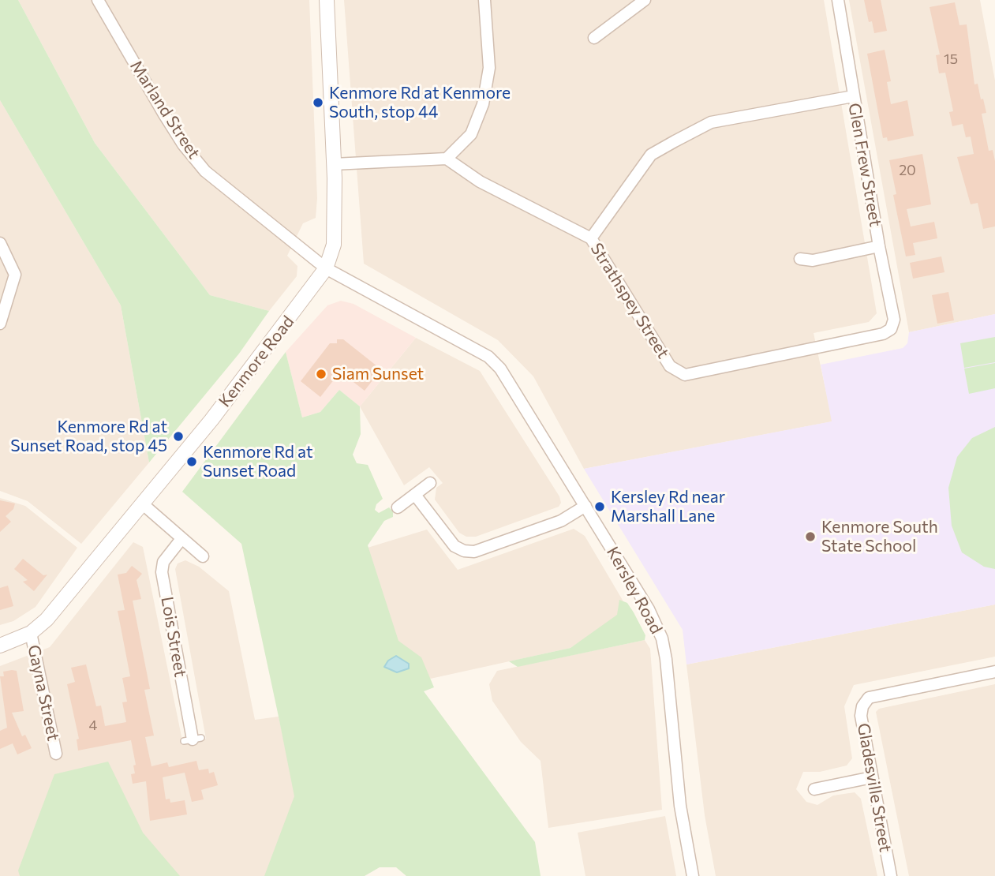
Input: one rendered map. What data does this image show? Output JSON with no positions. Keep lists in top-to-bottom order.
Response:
{
  "streets": {
    "street": [
      "Marland Street",
      "Glen Frew Street",
      "Strathspey Street",
      "Kenmore Road",
      "Kersley Road",
      "Lois Street",
      "Gayna Street",
      "Gladesville Street"
    ]
  },
  "crossings": [
    ["Marland Street", "Kenmore Road"],
    ["Marland Street", "Kersley Road"],
    ["Glen Frew Street", "Strathspey Street"],
    ["Kenmore Road", "Kersley Road"],
    ["Kenmore Road", "Gayna Street"]
  ],
  "places": [
    "Kenmore Rd at Kenmore South, stop 44",
    "Siam Sunset",
    "Kenmore Rd at Sunset Road, stop 45",
    "Kenmore Rd at Sunset Road",
    "Kersley Rd near Marshall Lane",
    "Kenmore South State School"
  ],
  "house_numbers": ["15", "20", "4"]
}
